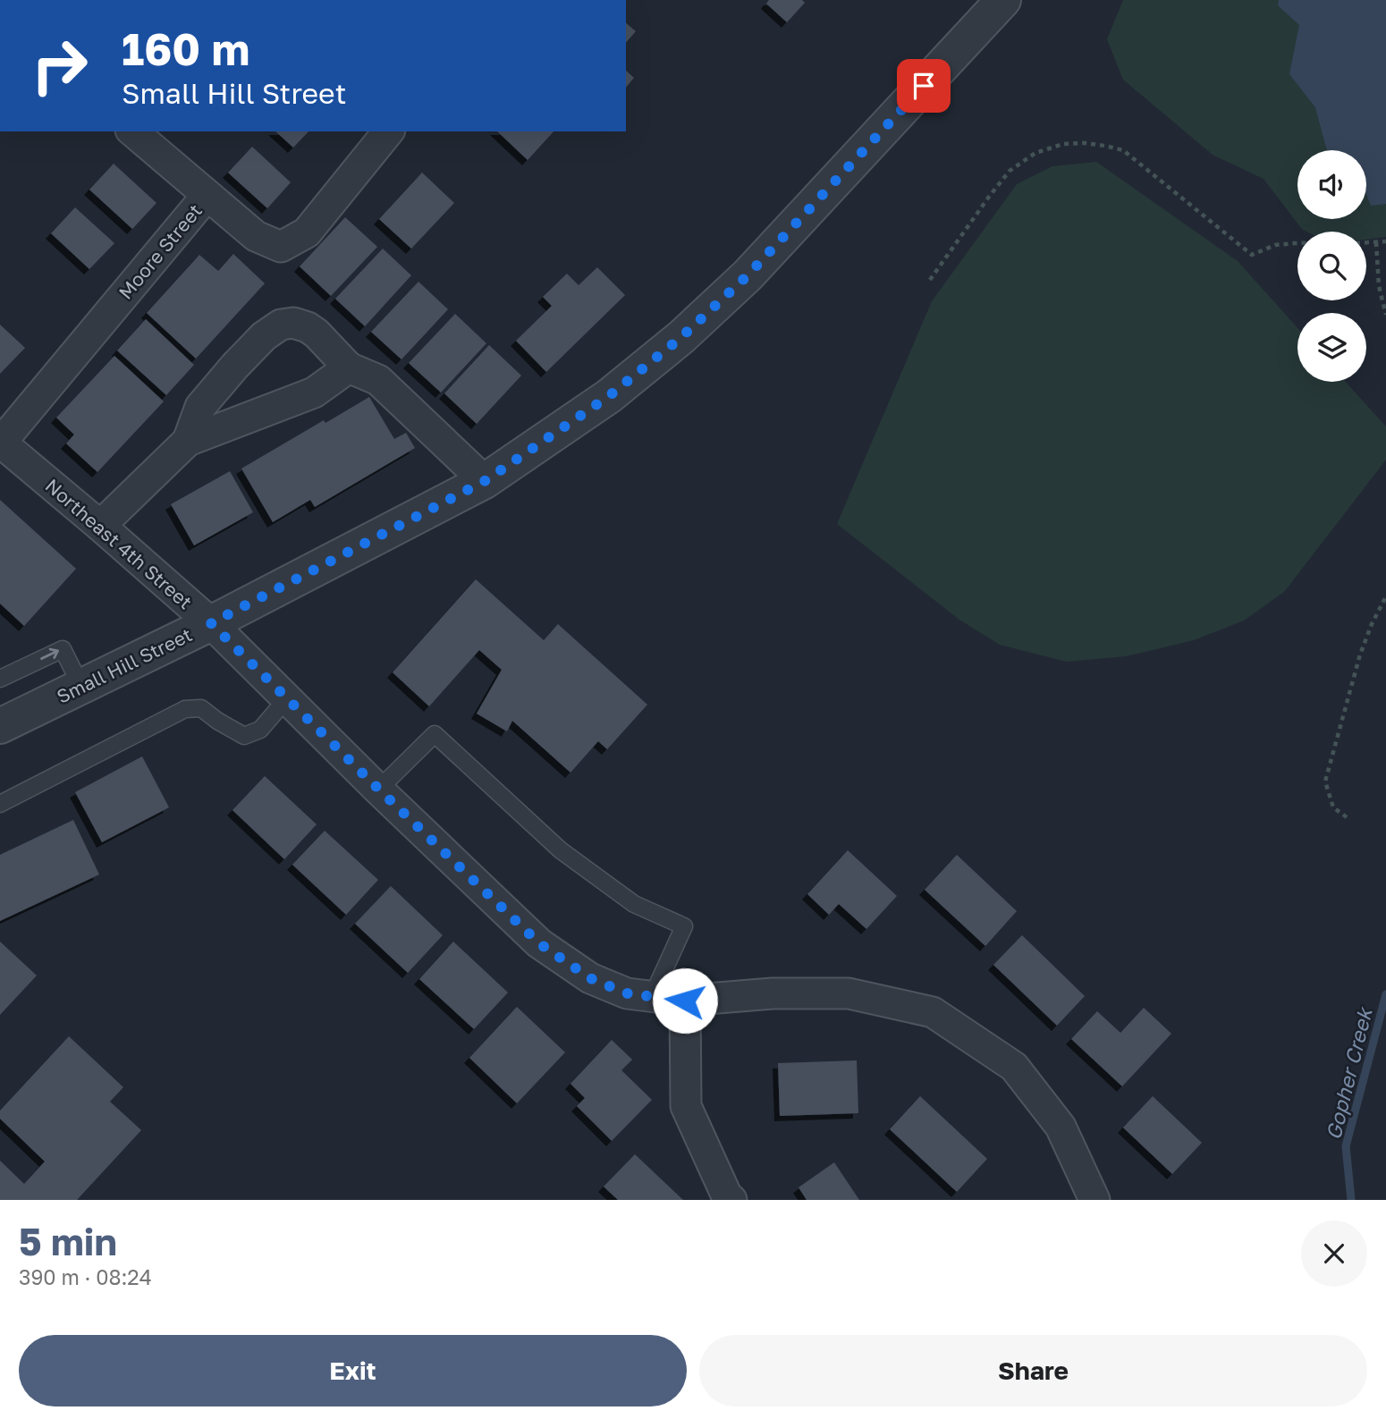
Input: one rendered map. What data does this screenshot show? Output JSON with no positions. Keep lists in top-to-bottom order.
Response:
{
  "streets": {
    "street": ["Moore Street", "Northeast 4th Street", "Small Hill Street"]
  },
  "crossings": [
    ["Moore Street", "Northeast 4th Street"],
    ["Northeast 4th Street", "Small Hill Street"]
  ],
  "water": ["Gopher Creek"],
  "page": {
    "turn": ["160 m", "Small Hill Street"],
    "heading": ["5 min", "390 m · 08:24"],
    "buttons": ["Exit", "Share"]
  }
}
